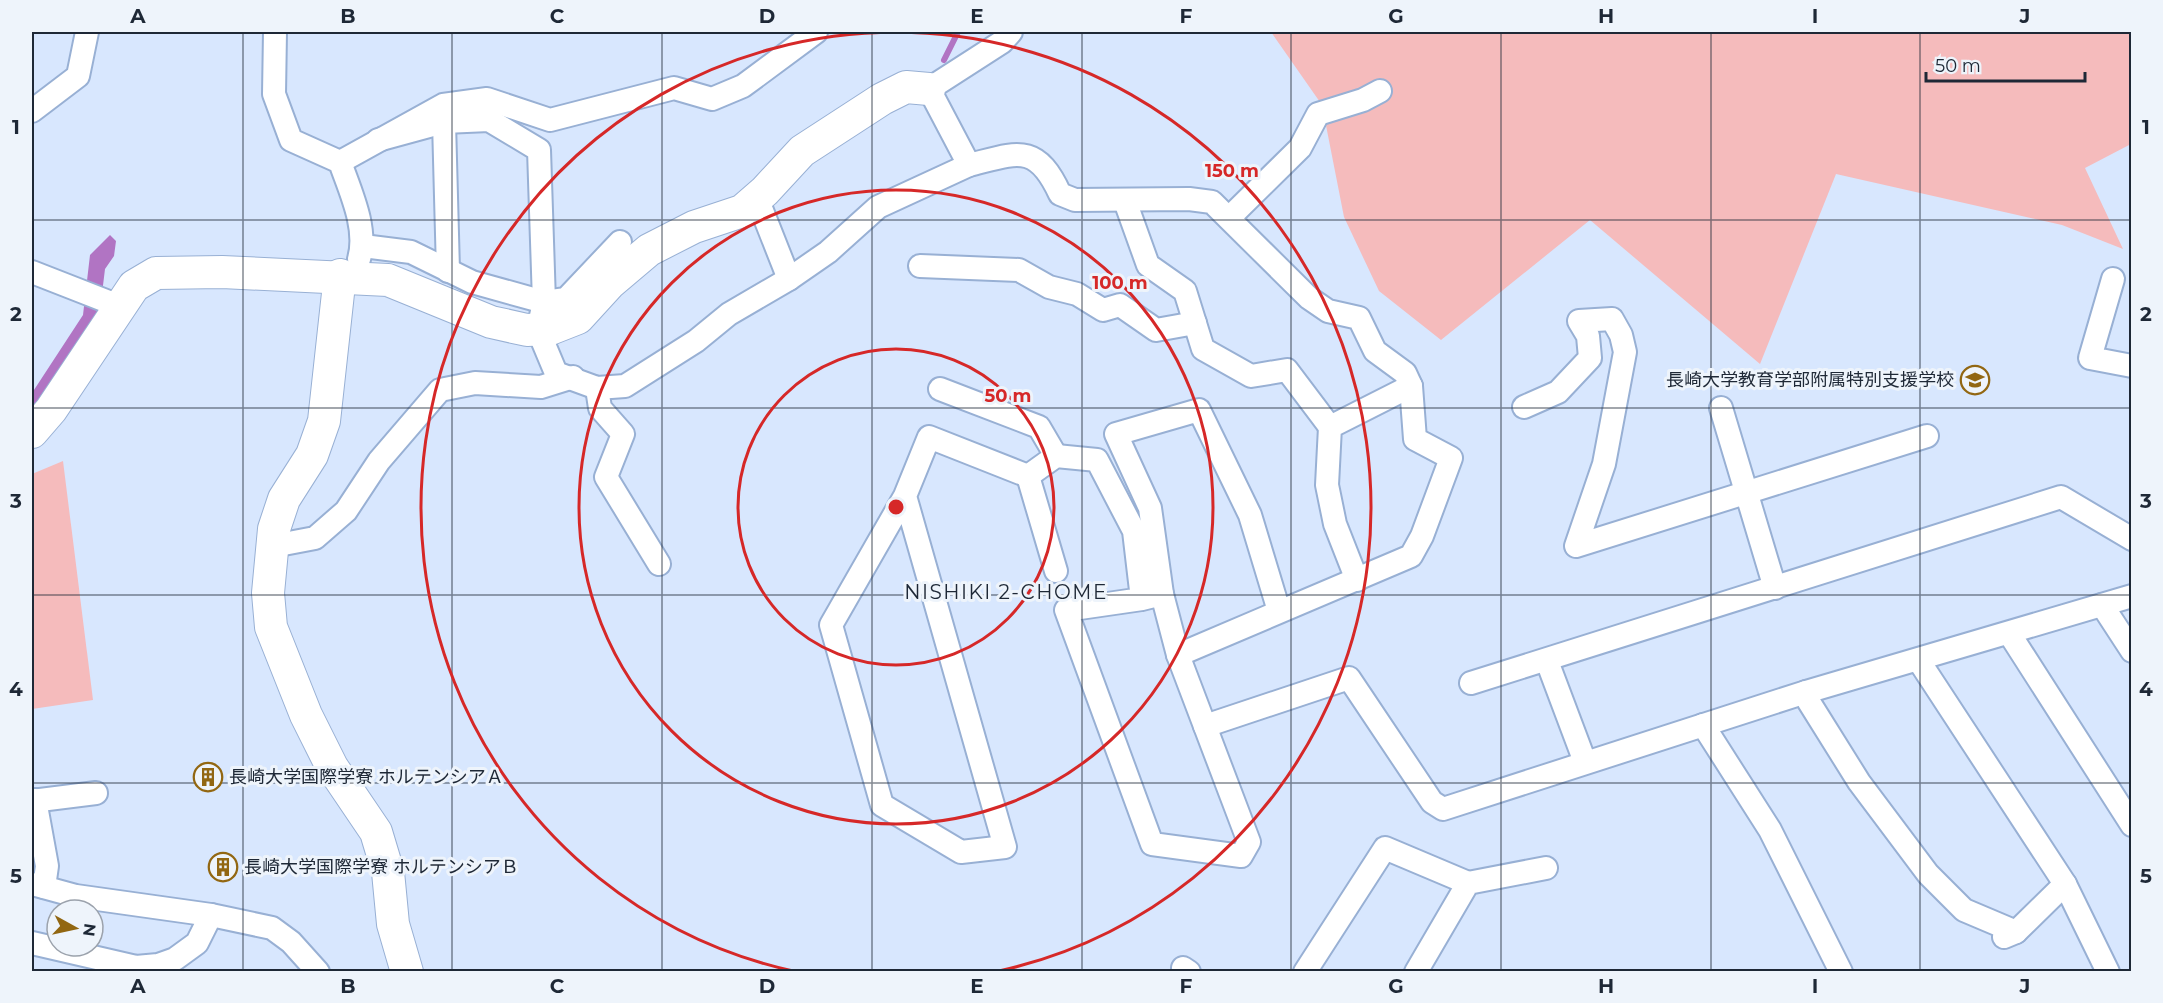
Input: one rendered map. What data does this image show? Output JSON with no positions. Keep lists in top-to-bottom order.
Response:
{
  "districts": ["NISHIKI 2-CHOME"],
  "places": {
    "school or university": ["長崎大学教育学部附属特別支援学校"],
    "building": ["長崎大学国際学寮 ホルテンシアＡ", "長崎大学国際学寮 ホルテンシアＢ"]
  },
  "scale_bar": "50 m",
  "north": "right",
  "grid": {
    "columns": [
      "A",
      "B",
      "C",
      "D",
      "E",
      "F",
      "G",
      "H",
      "I",
      "J"
    ],
    "rows": [
      "1",
      "2",
      "3",
      "4",
      "5"
    ]
  },
  "rings": ["150 m", "100 m", "50 m"]
}
